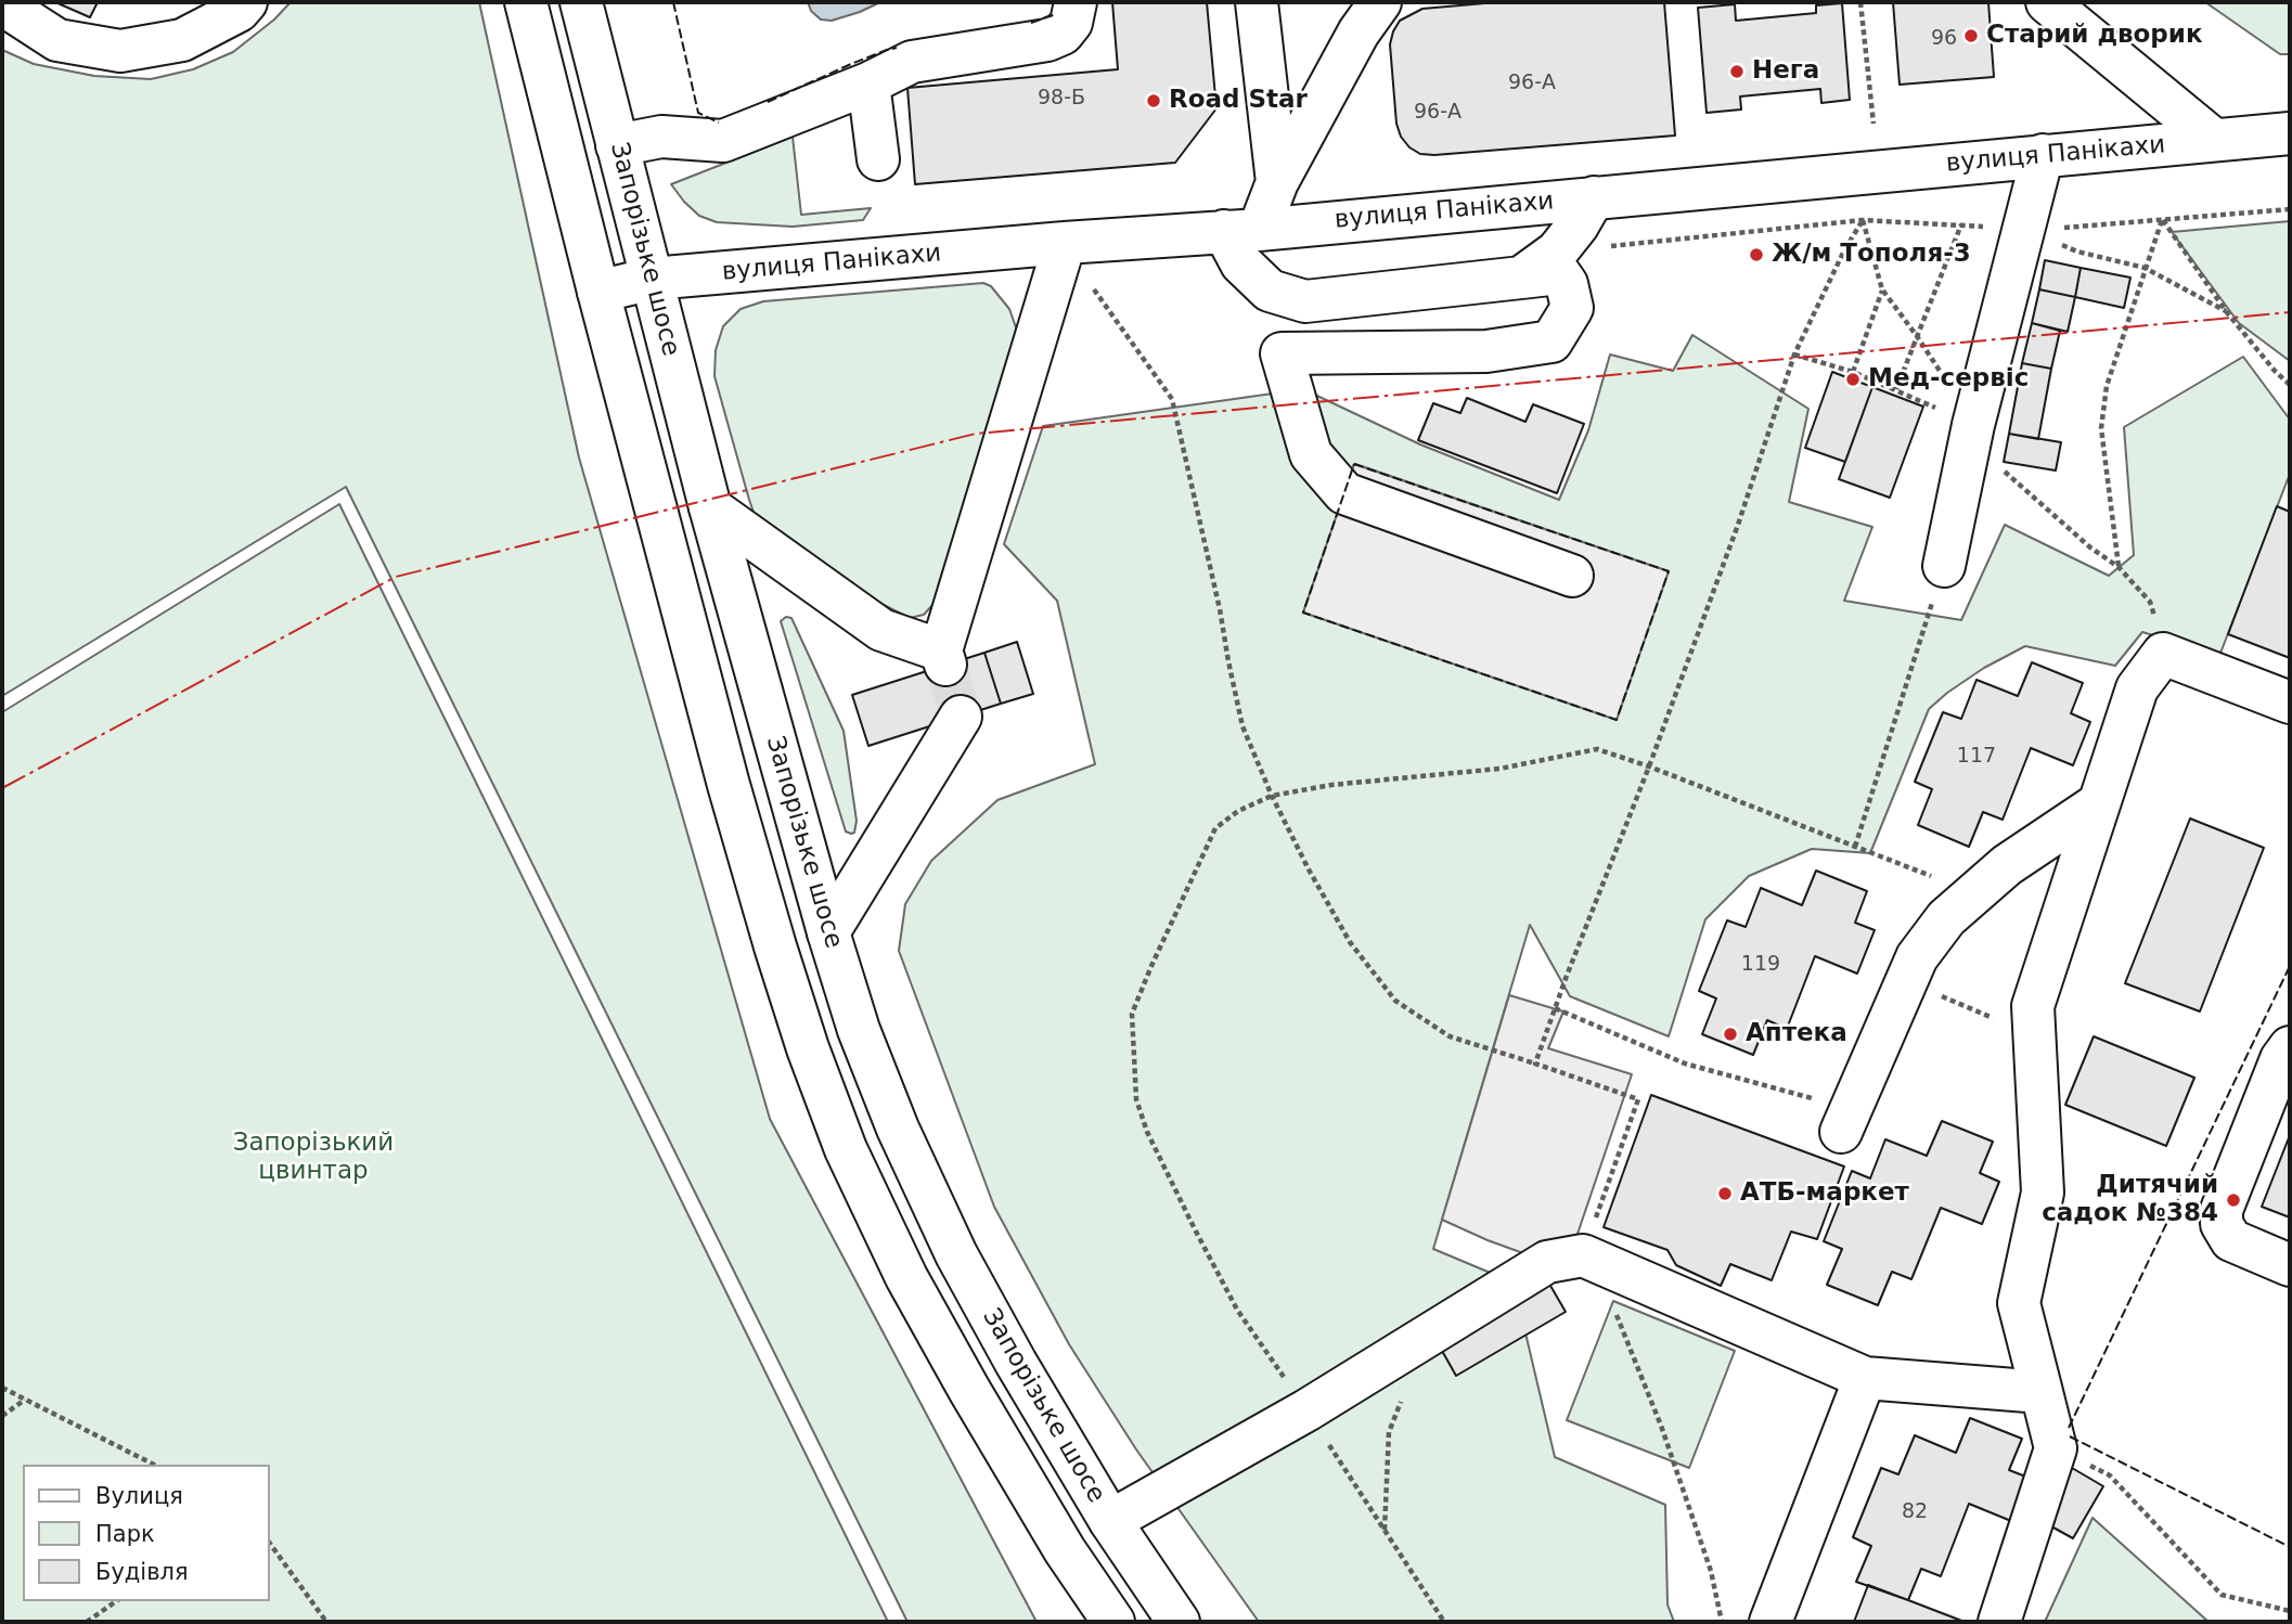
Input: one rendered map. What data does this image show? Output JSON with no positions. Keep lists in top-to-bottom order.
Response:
{
  "streets": {
    "main road": ["вулиця Панікахи", "Запорізьке шосе"]
  },
  "crossings": [
    ["вулиця Панікахи", "Запорізьке шосе"]
  ],
  "parks": ["Запорізький цвинтар"],
  "places": [
    "Старий дворик",
    "Нега",
    "Road Star",
    "Ж/м Тополя-3",
    "Мед-сервіс",
    "Аптека",
    "АТБ-маркет",
    "Дитячий садок №384"
  ],
  "house_numbers": [
    "96",
    "96-А",
    "98-Б",
    "96-А",
    "117",
    "119",
    "82"
  ],
  "legend": ["Вулиця", "Парк", "Будівля"]
}
